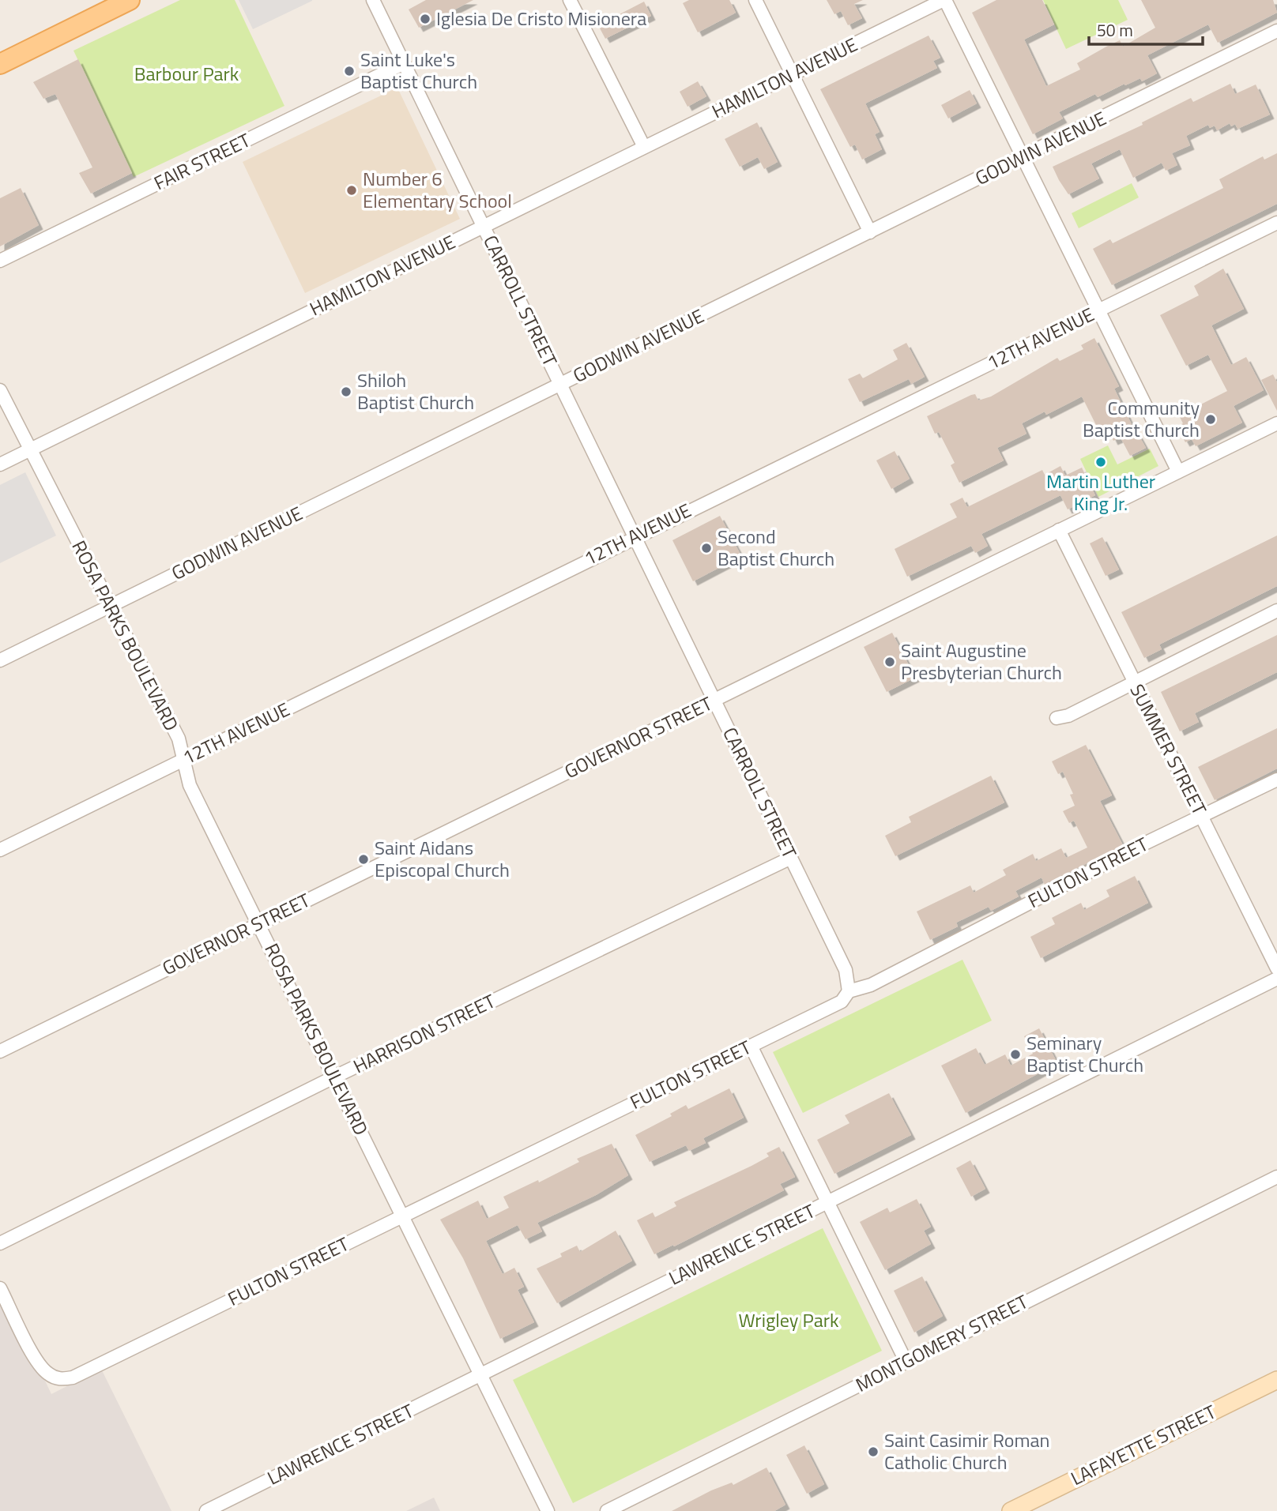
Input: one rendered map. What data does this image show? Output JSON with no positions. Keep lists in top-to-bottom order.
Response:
{
  "streets": {
    "main road": ["LAFAYETTE STREET"],
    "street": [
      "HAMILTON AVENUE",
      "GODWIN AVENUE",
      "FAIR STREET",
      "CARROLL STREET",
      "12TH AVENUE",
      "ROSA PARKS BOULEVARD",
      "GOVERNOR STREET",
      "SUMMER STREET",
      "FULTON STREET",
      "HARRISON STREET",
      "LAWRENCE STREET",
      "MONTGOMERY STREET"
    ]
  },
  "crossings": [
    ["HAMILTON AVENUE", "CARROLL STREET"],
    ["HAMILTON AVENUE", "ROSA PARKS BOULEVARD"],
    ["GODWIN AVENUE", "CARROLL STREET"],
    ["GODWIN AVENUE", "ROSA PARKS BOULEVARD"],
    ["FAIR STREET", "CARROLL STREET"],
    ["CARROLL STREET", "12TH AVENUE"],
    ["CARROLL STREET", "GOVERNOR STREET"],
    ["CARROLL STREET", "FULTON STREET"],
    ["CARROLL STREET", "HARRISON STREET"],
    ["12TH AVENUE", "ROSA PARKS BOULEVARD"],
    ["ROSA PARKS BOULEVARD", "GOVERNOR STREET"],
    ["ROSA PARKS BOULEVARD", "FULTON STREET"],
    ["ROSA PARKS BOULEVARD", "HARRISON STREET"],
    ["ROSA PARKS BOULEVARD", "LAWRENCE STREET"],
    ["GOVERNOR STREET", "SUMMER STREET"],
    ["SUMMER STREET", "FULTON STREET"]
  ],
  "parks": ["Barbour Park", "Wrigley Park"],
  "places": [
    "Iglesia De Cristo Misionera",
    "Saint Luke's Baptist Church",
    "Number 6 Elementary School",
    "Shiloh Baptist Church",
    "Community Baptist Church",
    "Martin Luther King Jr.",
    "Second Baptist Church",
    "Saint Augustine Presbyterian Church",
    "Saint Aidans Episcopal Church",
    "Seminary Baptist Church",
    "Saint Casimir Roman Catholic Church"
  ],
  "scale_bar": "50 m"
}
